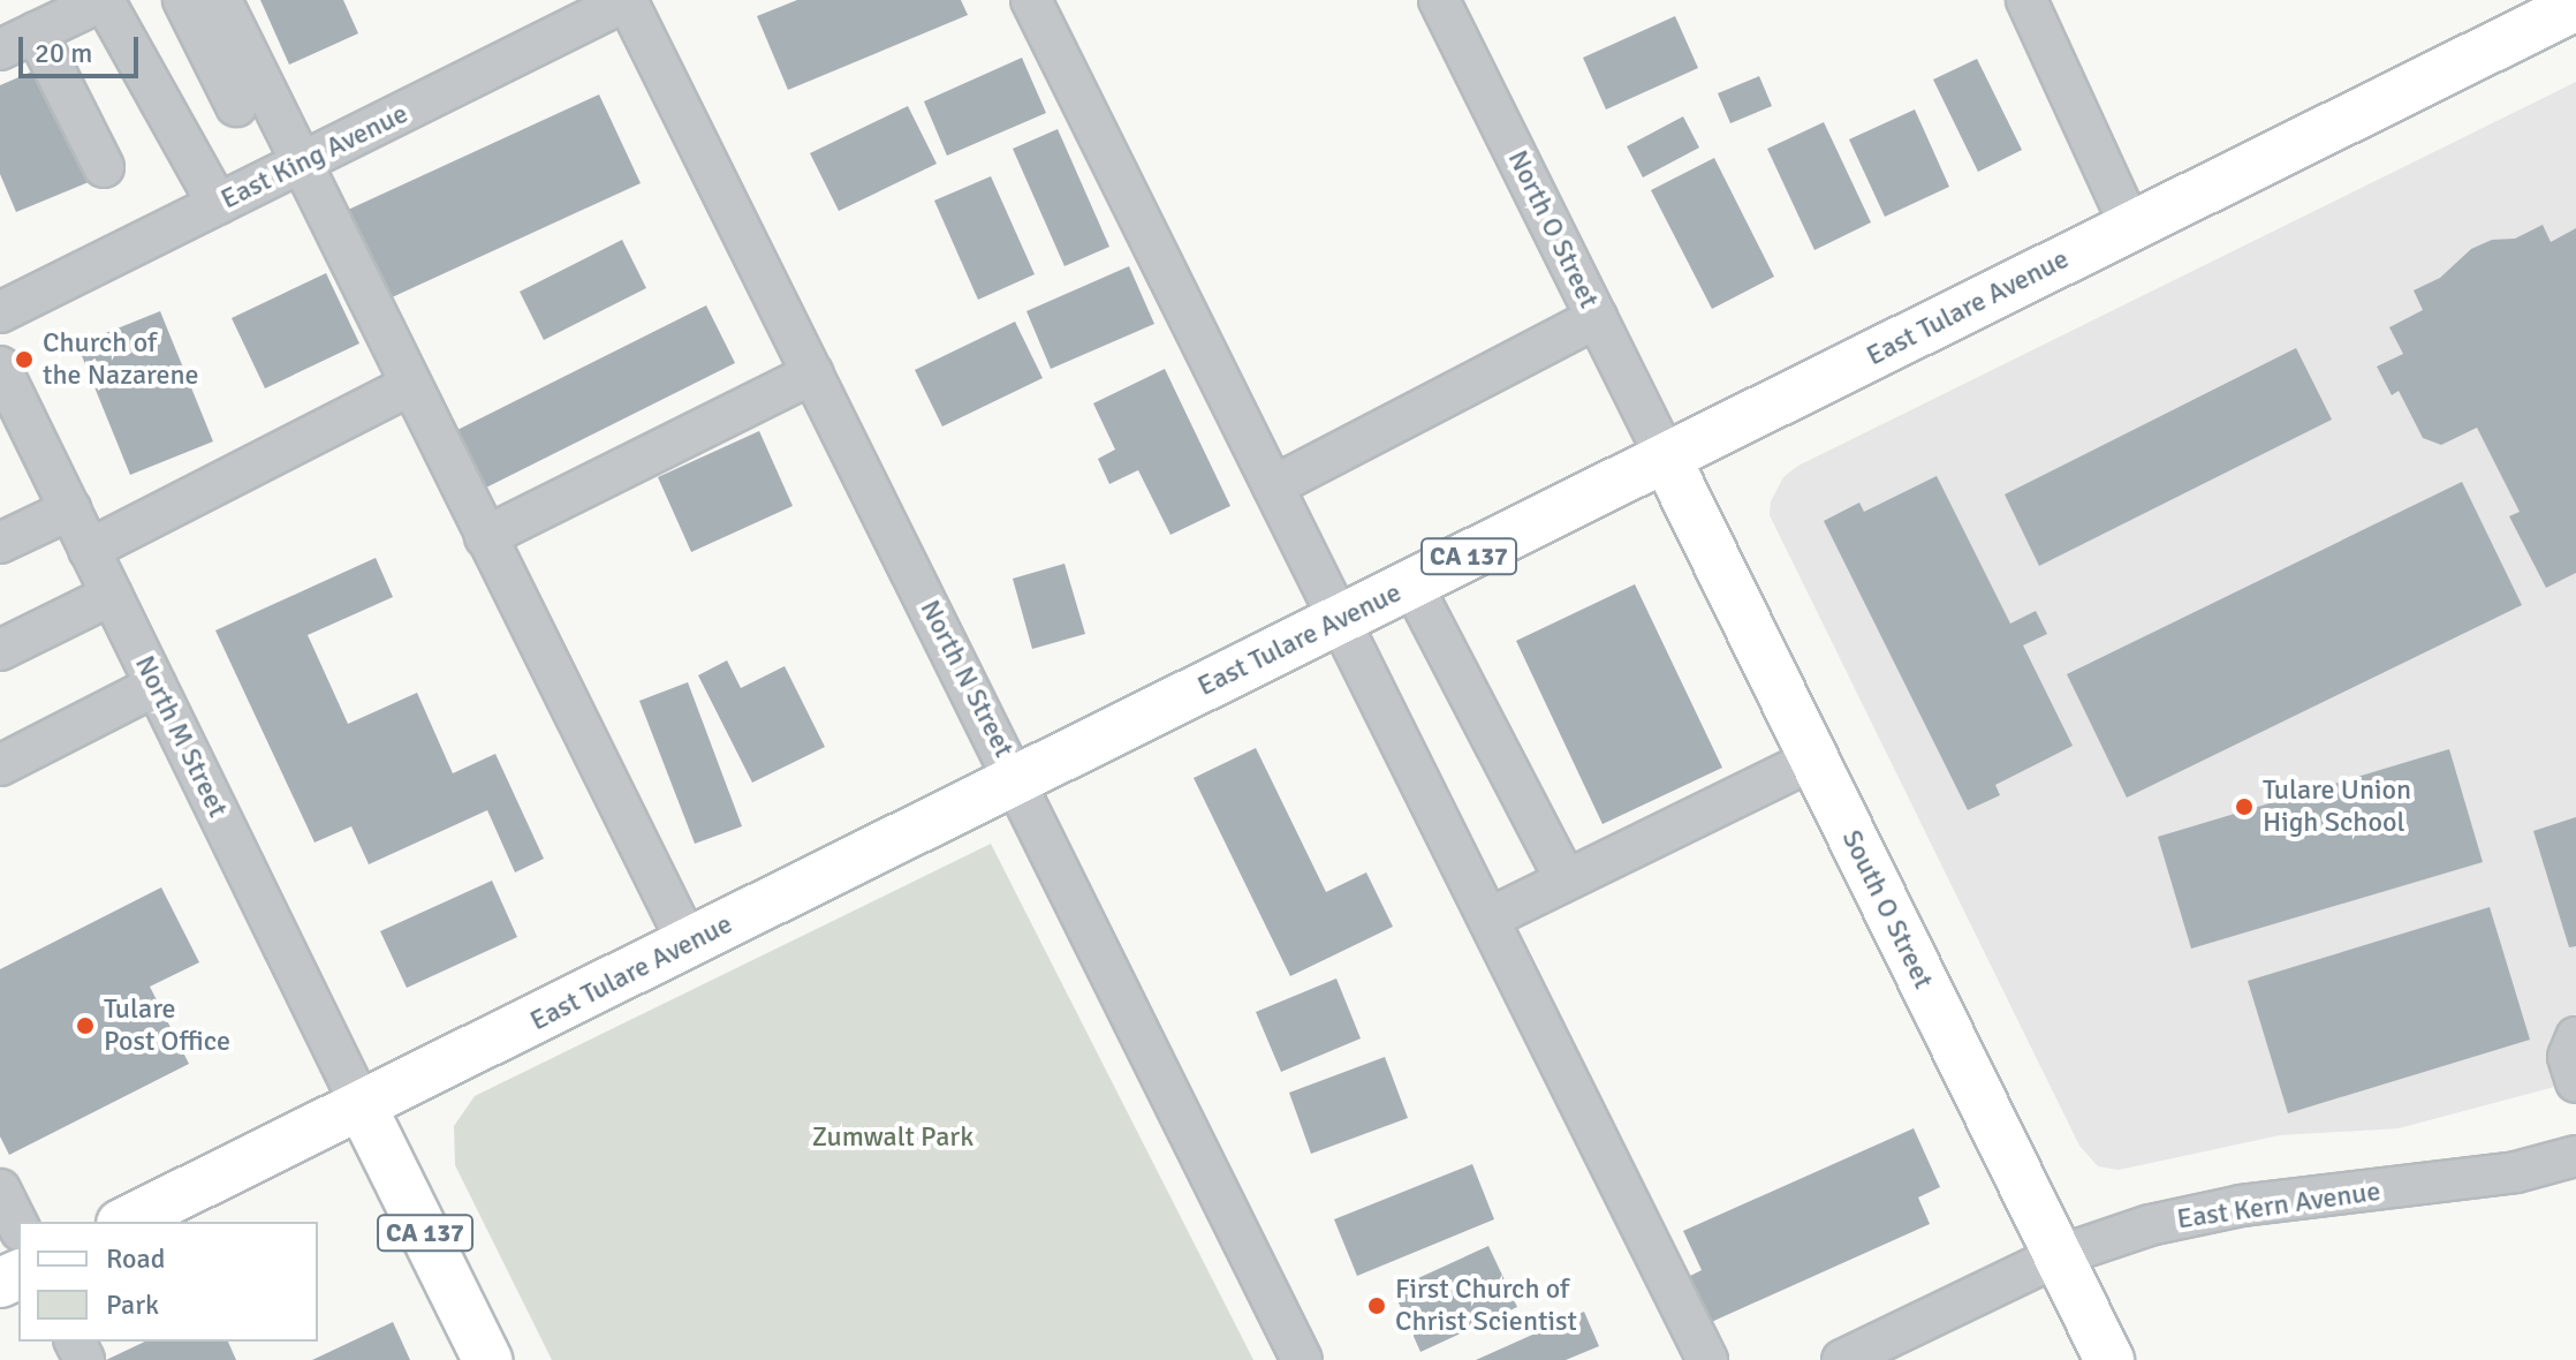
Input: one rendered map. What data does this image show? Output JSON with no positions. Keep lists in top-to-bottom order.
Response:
{
  "streets": {
    "main road": ["East Tulare Avenue", "CA 137", "South O Street"],
    "street": [
      "East King Avenue",
      "North O Street",
      "North N Street",
      "North M Street",
      "East Kern Avenue"
    ]
  },
  "crossings": [
    ["East King Avenue", "North N Street"],
    ["North O Street", "East Tulare Avenue"],
    ["North O Street", "South O Street"],
    ["East Tulare Avenue", "CA 137"],
    ["East Tulare Avenue", "North N Street"],
    ["East Tulare Avenue", "North M Street"],
    ["East Tulare Avenue", "South O Street"],
    ["CA 137", "North M Street"],
    ["South O Street", "East Kern Avenue"]
  ],
  "parks": ["Zumwalt Park"],
  "places": [
    "Church of the Nazarene",
    "Tulare Union High School",
    "Tulare Post Office",
    "First Church of Christ Scientist"
  ],
  "legend": ["Road", "Park"],
  "scale_bar": "20 m"
}
